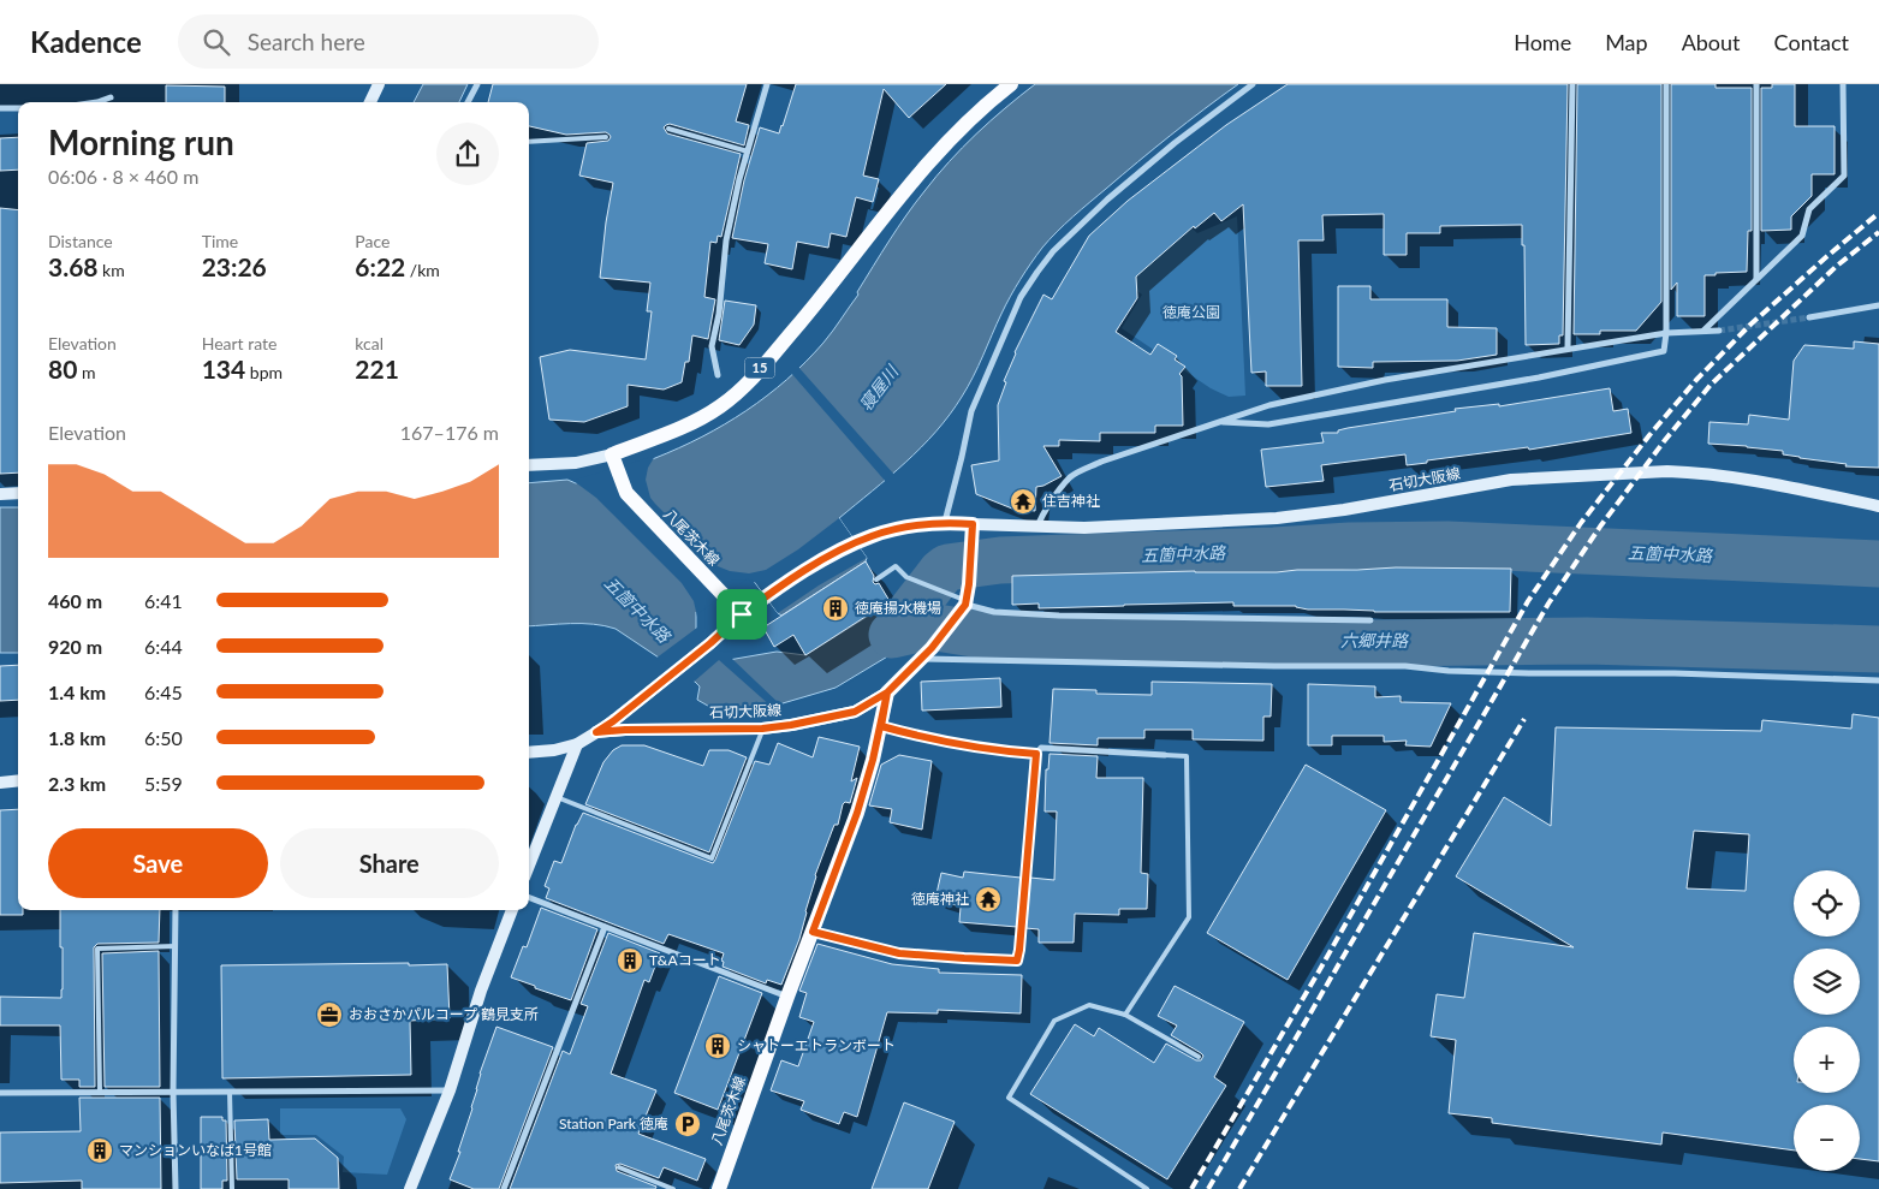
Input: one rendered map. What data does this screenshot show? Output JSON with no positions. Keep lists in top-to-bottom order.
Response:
{
  "streets": {
    "main road": ["15", "石切大阪線", "八尾茨木線"]
  },
  "crossings": [
    ["15", "八尾茨木線"],
    ["石切大阪線", "八尾茨木線"]
  ],
  "water": ["寝屋川", "五箇中水路", "六郷井路"],
  "parks": ["徳庵公園"],
  "places": {
    "temple": ["住吉神社", "徳庵神社"],
    "building": [
      "徳庵揚水機場",
      "T&Aコート",
      "シャトーエトランボート",
      "マンションいなば1号館"
    ],
    "office": ["おおさかパルコープ 鶴見支所"],
    "parking": ["Station Park 徳庵"]
  },
  "page": {
    "header": "Kadence",
    "search": "Search here",
    "nav": [
      "Home",
      "Map",
      "About",
      "Contact"
    ],
    "heading": ["Morning run", "06:06 · 8 × 460 m"],
    "stats": [
      ["Distance", "3.68 km"],
      ["Time", "23:26"],
      ["Pace", "6:22 /km"],
      ["Elevation", "80 m"],
      ["Heart rate", "134 bpm"],
      ["kcal", "221"]
    ],
    "chart": ["Elevation", "167–176 m"],
    "list": [
      {
        "name": "460 m",
        "note": "6:41"
      },
      {
        "name": "920 m",
        "note": "6:44"
      },
      {
        "name": "1.4 km",
        "note": "6:45"
      },
      {
        "name": "1.8 km",
        "note": "6:50"
      },
      {
        "name": "2.3 km",
        "note": "5:59"
      }
    ],
    "buttons": ["Save", "Share"],
    "map_buttons": ["+", "−"]
  }
}
